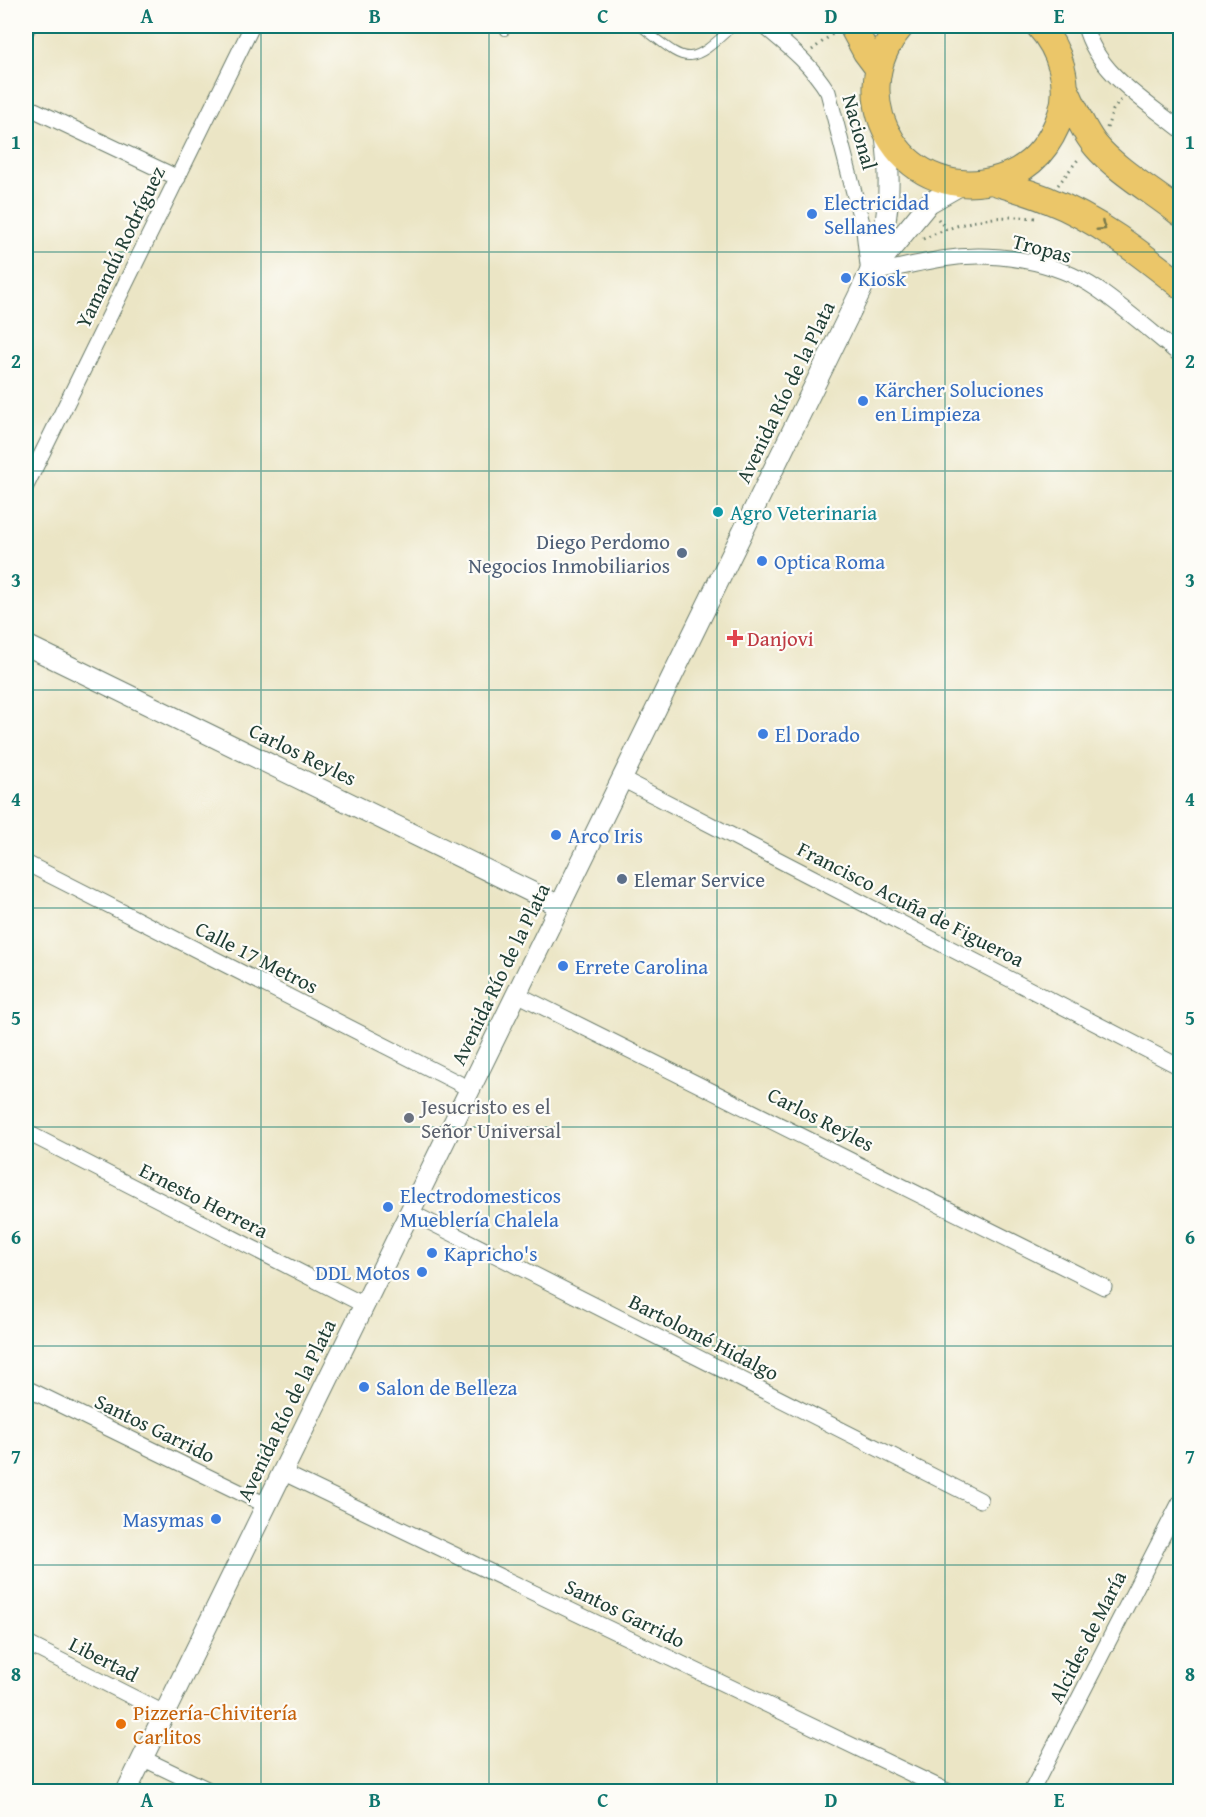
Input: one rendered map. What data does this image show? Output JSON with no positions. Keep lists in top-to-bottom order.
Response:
{
  "streets": {
    "street": [
      "Nacional",
      "Yamandú Rodríguez",
      "Tropas",
      "Avenida Río de la Plata",
      "Carlos Reyles",
      "Francisco Acuña de Figueroa",
      "Calle 17 Metros",
      "Ernesto Herrera",
      "Bartolomé Hidalgo",
      "Santos Garrido",
      "Alcides de María",
      "Libertad"
    ]
  },
  "crossings": [
    ["Nacional", "Tropas"],
    ["Nacional", "Avenida Río de la Plata"],
    ["Tropas", "Avenida Río de la Plata"],
    ["Avenida Río de la Plata", "Carlos Reyles"],
    ["Avenida Río de la Plata", "Francisco Acuña de Figueroa"],
    ["Avenida Río de la Plata", "Calle 17 Metros"],
    ["Avenida Río de la Plata", "Ernesto Herrera"],
    ["Avenida Río de la Plata", "Bartolomé Hidalgo"],
    ["Avenida Río de la Plata", "Santos Garrido"],
    ["Avenida Río de la Plata", "Libertad"]
  ],
  "places": {
    "other": [
      "Electricidad Sellanes",
      "Kiosk",
      "Kärcher Soluciones en Limpieza",
      "Agro Veterinaria",
      "Diego Perdomo Negocios Inmobiliarios",
      "Optica Roma",
      "El Dorado",
      "Arco Iris",
      "Elemar Service",
      "Errete Carolina",
      "Jesucristo es el Señor Universal",
      "Electrodomesticos Mueblería Chalela",
      "Kapricho's",
      "DDL Motos",
      "Salon de Belleza",
      "Masymas",
      "Pizzería-Chivitería Carlitos"
    ],
    "health": ["Danjovi"]
  },
  "grid": {
    "columns": [
      "A",
      "B",
      "C",
      "D",
      "E"
    ],
    "rows": [
      "1",
      "2",
      "3",
      "4",
      "5",
      "6",
      "7",
      "8"
    ]
  }
}
